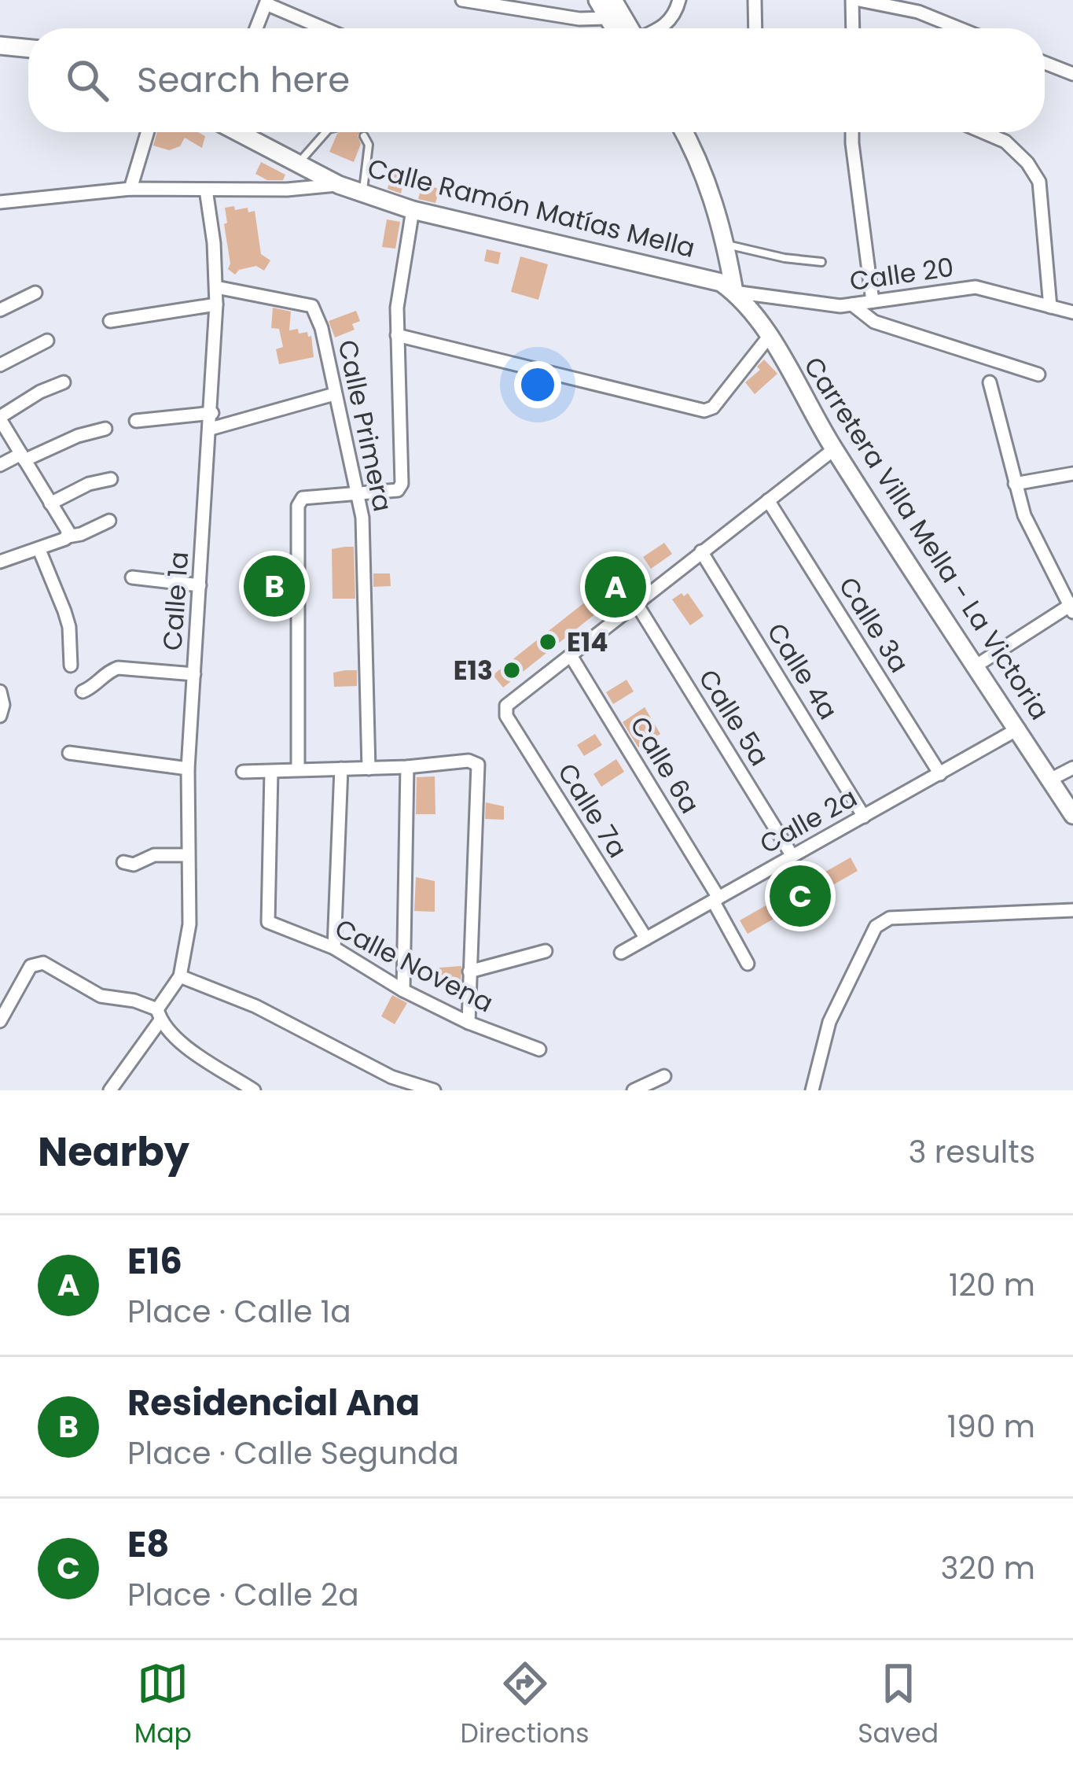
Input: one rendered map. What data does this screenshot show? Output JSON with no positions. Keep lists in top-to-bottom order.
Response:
{
  "streets": {
    "main road": ["Calle Ramón Matías Mella", "Carretera Villa Mella - La Victoria"],
    "street": [
      "Calle 20",
      "Calle Primera",
      "Calle 1a",
      "Calle 3a",
      "Calle 4a",
      "Calle 5a",
      "Calle 6a",
      "Calle 7a",
      "Calle 2a",
      "Calle Novena"
    ]
  },
  "crossings": [
    ["Calle Ramón Matías Mella", "Calle 20"],
    ["Calle Ramón Matías Mella", "Carretera Villa Mella - La Victoria"],
    ["Calle 20", "Carretera Villa Mella - La Victoria"],
    ["Calle Primera", "Calle 1a"],
    ["Carretera Villa Mella - La Victoria", "Calle 2a"],
    ["Calle 3a", "Calle 2a"],
    ["Calle 4a", "Calle 2a"],
    ["Calle 5a", "Calle 2a"],
    ["Calle 6a", "Calle 7a"],
    ["Calle 6a", "Calle 2a"],
    ["Calle 7a", "Calle 2a"]
  ],
  "places": ["E14", "E13"],
  "page": {
    "search": "Search here",
    "pins": ["B", "A", "C"],
    "heading": ["Nearby", "3 results"],
    "list": [
      {
        "mark": "A",
        "name": "E16",
        "note": "Place · Calle 1a",
        "value": "120 m"
      },
      {
        "mark": "B",
        "name": "Residencial Ana",
        "note": "Place · Calle Segunda",
        "value": "190 m"
      },
      {
        "mark": "C",
        "name": "E8",
        "note": "Place · Calle 2a",
        "value": "320 m"
      }
    ],
    "nav": ["Map", "Directions", "Saved"]
  }
}
